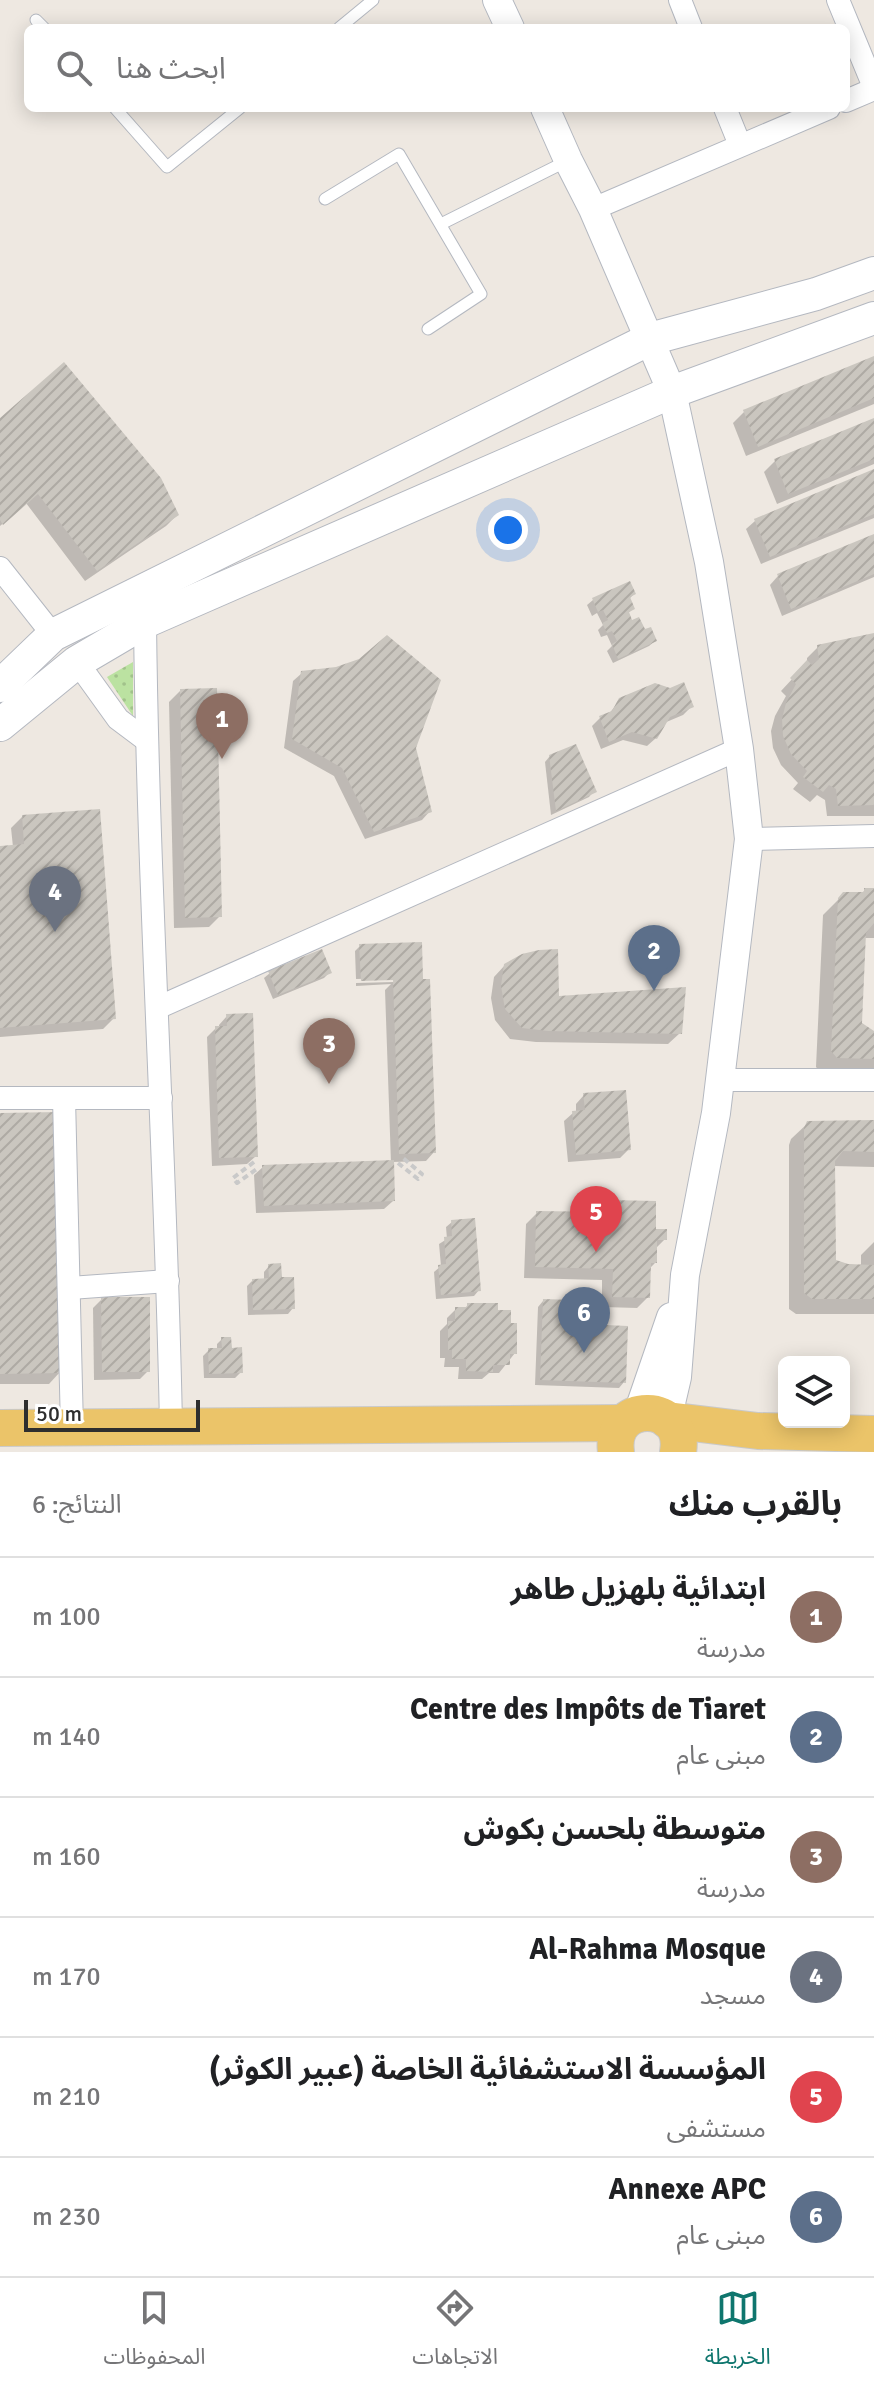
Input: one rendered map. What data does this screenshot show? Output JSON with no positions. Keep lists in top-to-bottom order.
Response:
{
  "scale_bar": "50 m",
  "page": {
    "search": "ابحث هنا",
    "pins": [
      "1",
      "4",
      "2",
      "3",
      "5",
      "6"
    ],
    "scale": "50 m",
    "heading": ["بالقرب منك", "النتائج: 6"],
    "list": [
      {
        "mark": "1",
        "name": "ابتدائية بلهزيل طاهر",
        "note": "مدرسة",
        "value": "100 m"
      },
      {
        "mark": "2",
        "name": "Centre des Impôts de Tiaret",
        "note": "مبنى عام",
        "value": "140 m"
      },
      {
        "mark": "3",
        "name": "متوسطة بلحسن بكوش",
        "note": "مدرسة",
        "value": "160 m"
      },
      {
        "mark": "4",
        "name": "Al-Rahma Mosque",
        "note": "مسجد",
        "value": "170 m"
      },
      {
        "mark": "5",
        "name": "المؤسسة الاستشفائية الخاصة (عبير الكوثر)",
        "note": "مستشفى",
        "value": "210 m"
      },
      {
        "mark": "6",
        "name": "Annexe APC",
        "note": "مبنى عام",
        "value": "230 m"
      }
    ],
    "nav": ["الخريطة", "الاتجاهات", "المحفوظات"]
  }
}
